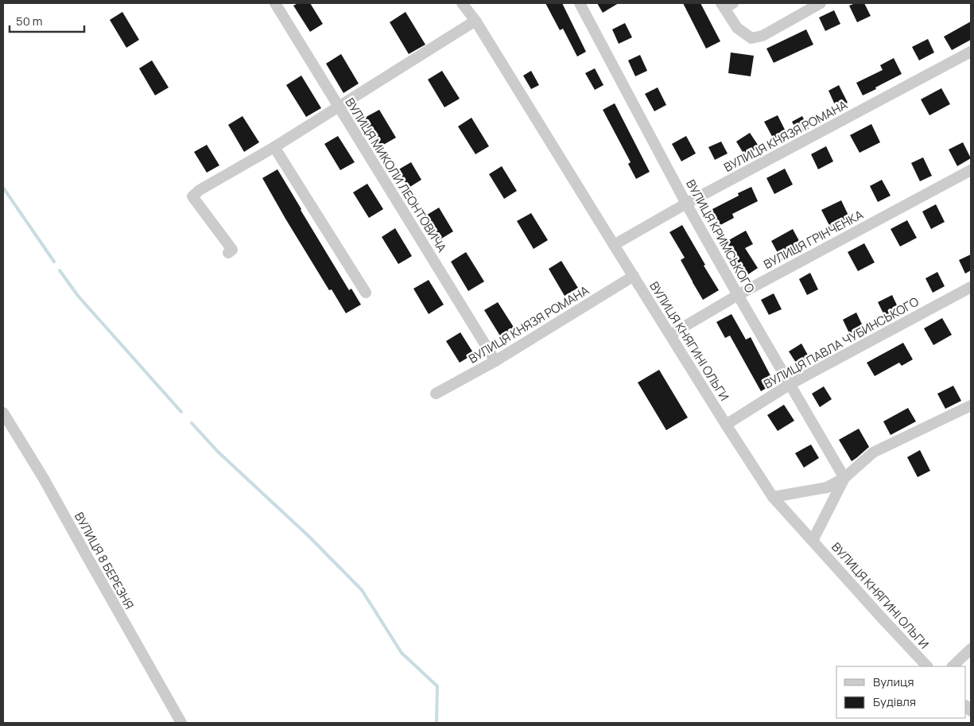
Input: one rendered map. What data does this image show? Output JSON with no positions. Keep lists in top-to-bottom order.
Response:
{
  "streets": {
    "street": [
      "ВУЛИЦЯ КНЯЗЯ РОМАНА",
      "ВУЛИЦЯ МИКОЛИ ЛЕОНТОВИЧА",
      "ВУЛИЦЯ КРИМСЬКОГО",
      "ВУЛИЦЯ ГРІНЧЕНКА",
      "ВУЛИЦЯ КНЯГИНІ ОЛЬГИ",
      "ВУЛИЦЯ ПАВЛА ЧУБИНСЬКОГО",
      "ВУЛИЦЯ 8 БЕРЕЗНЯ"
    ]
  },
  "crossings": [
    ["ВУЛИЦЯ КНЯЗЯ РОМАНА", "ВУЛИЦЯ МИКОЛИ ЛЕОНТОВИЧА"],
    ["ВУЛИЦЯ КНЯЗЯ РОМАНА", "ВУЛИЦЯ КРИМСЬКОГО"],
    ["ВУЛИЦЯ КНЯЗЯ РОМАНА", "ВУЛИЦЯ КНЯГИНІ ОЛЬГИ"],
    ["ВУЛИЦЯ КРИМСЬКОГО", "ВУЛИЦЯ ГРІНЧЕНКА"],
    ["ВУЛИЦЯ КРИМСЬКОГО", "ВУЛИЦЯ ПАВЛА ЧУБИНСЬКОГО"],
    ["ВУЛИЦЯ ГРІНЧЕНКА", "ВУЛИЦЯ КНЯГИНІ ОЛЬГИ"],
    ["ВУЛИЦЯ КНЯГИНІ ОЛЬГИ", "ВУЛИЦЯ ПАВЛА ЧУБИНСЬКОГО"]
  ],
  "legend": ["Вулиця", "Будівля"],
  "scale_bar": "50 m"
}
